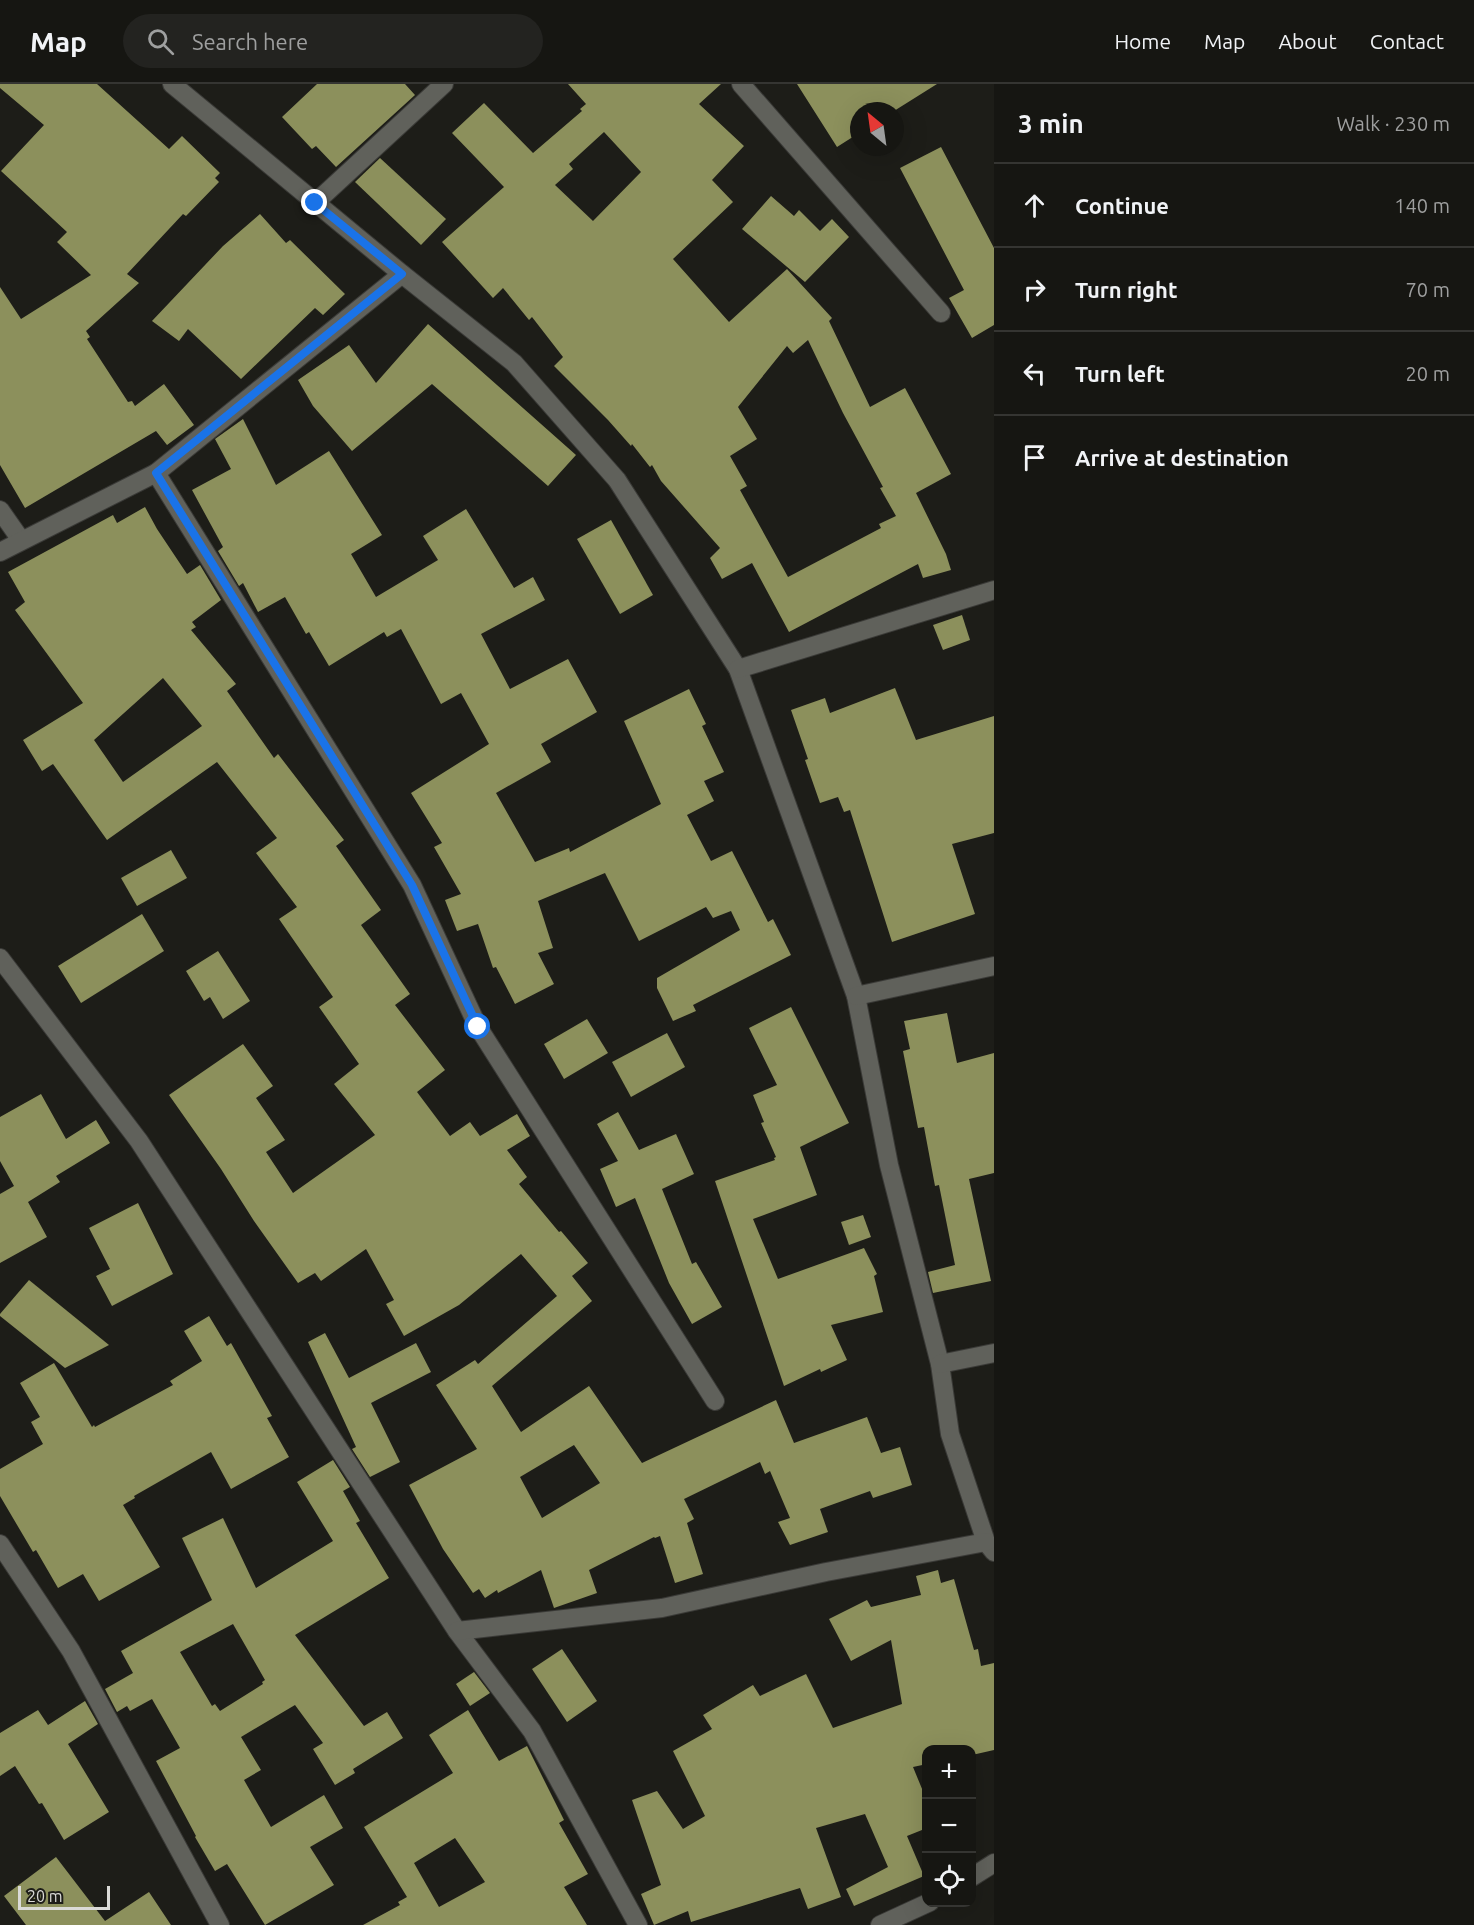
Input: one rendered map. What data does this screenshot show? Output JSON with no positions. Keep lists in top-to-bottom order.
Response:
{
  "scale_bar": "20 m",
  "north": "top left",
  "page": {
    "header": "Map",
    "search": "Search here",
    "nav": [
      "Home",
      "Map",
      "About",
      "Contact"
    ],
    "heading": ["3 min", "Walk · 230 m"],
    "list": [
      ["Continue", "140 m"],
      ["Turn right", "70 m"],
      ["Turn left", "20 m"],
      "Arrive at destination"
    ],
    "map_buttons": ["+", "−"],
    "scale": "20 m"
  }
}
